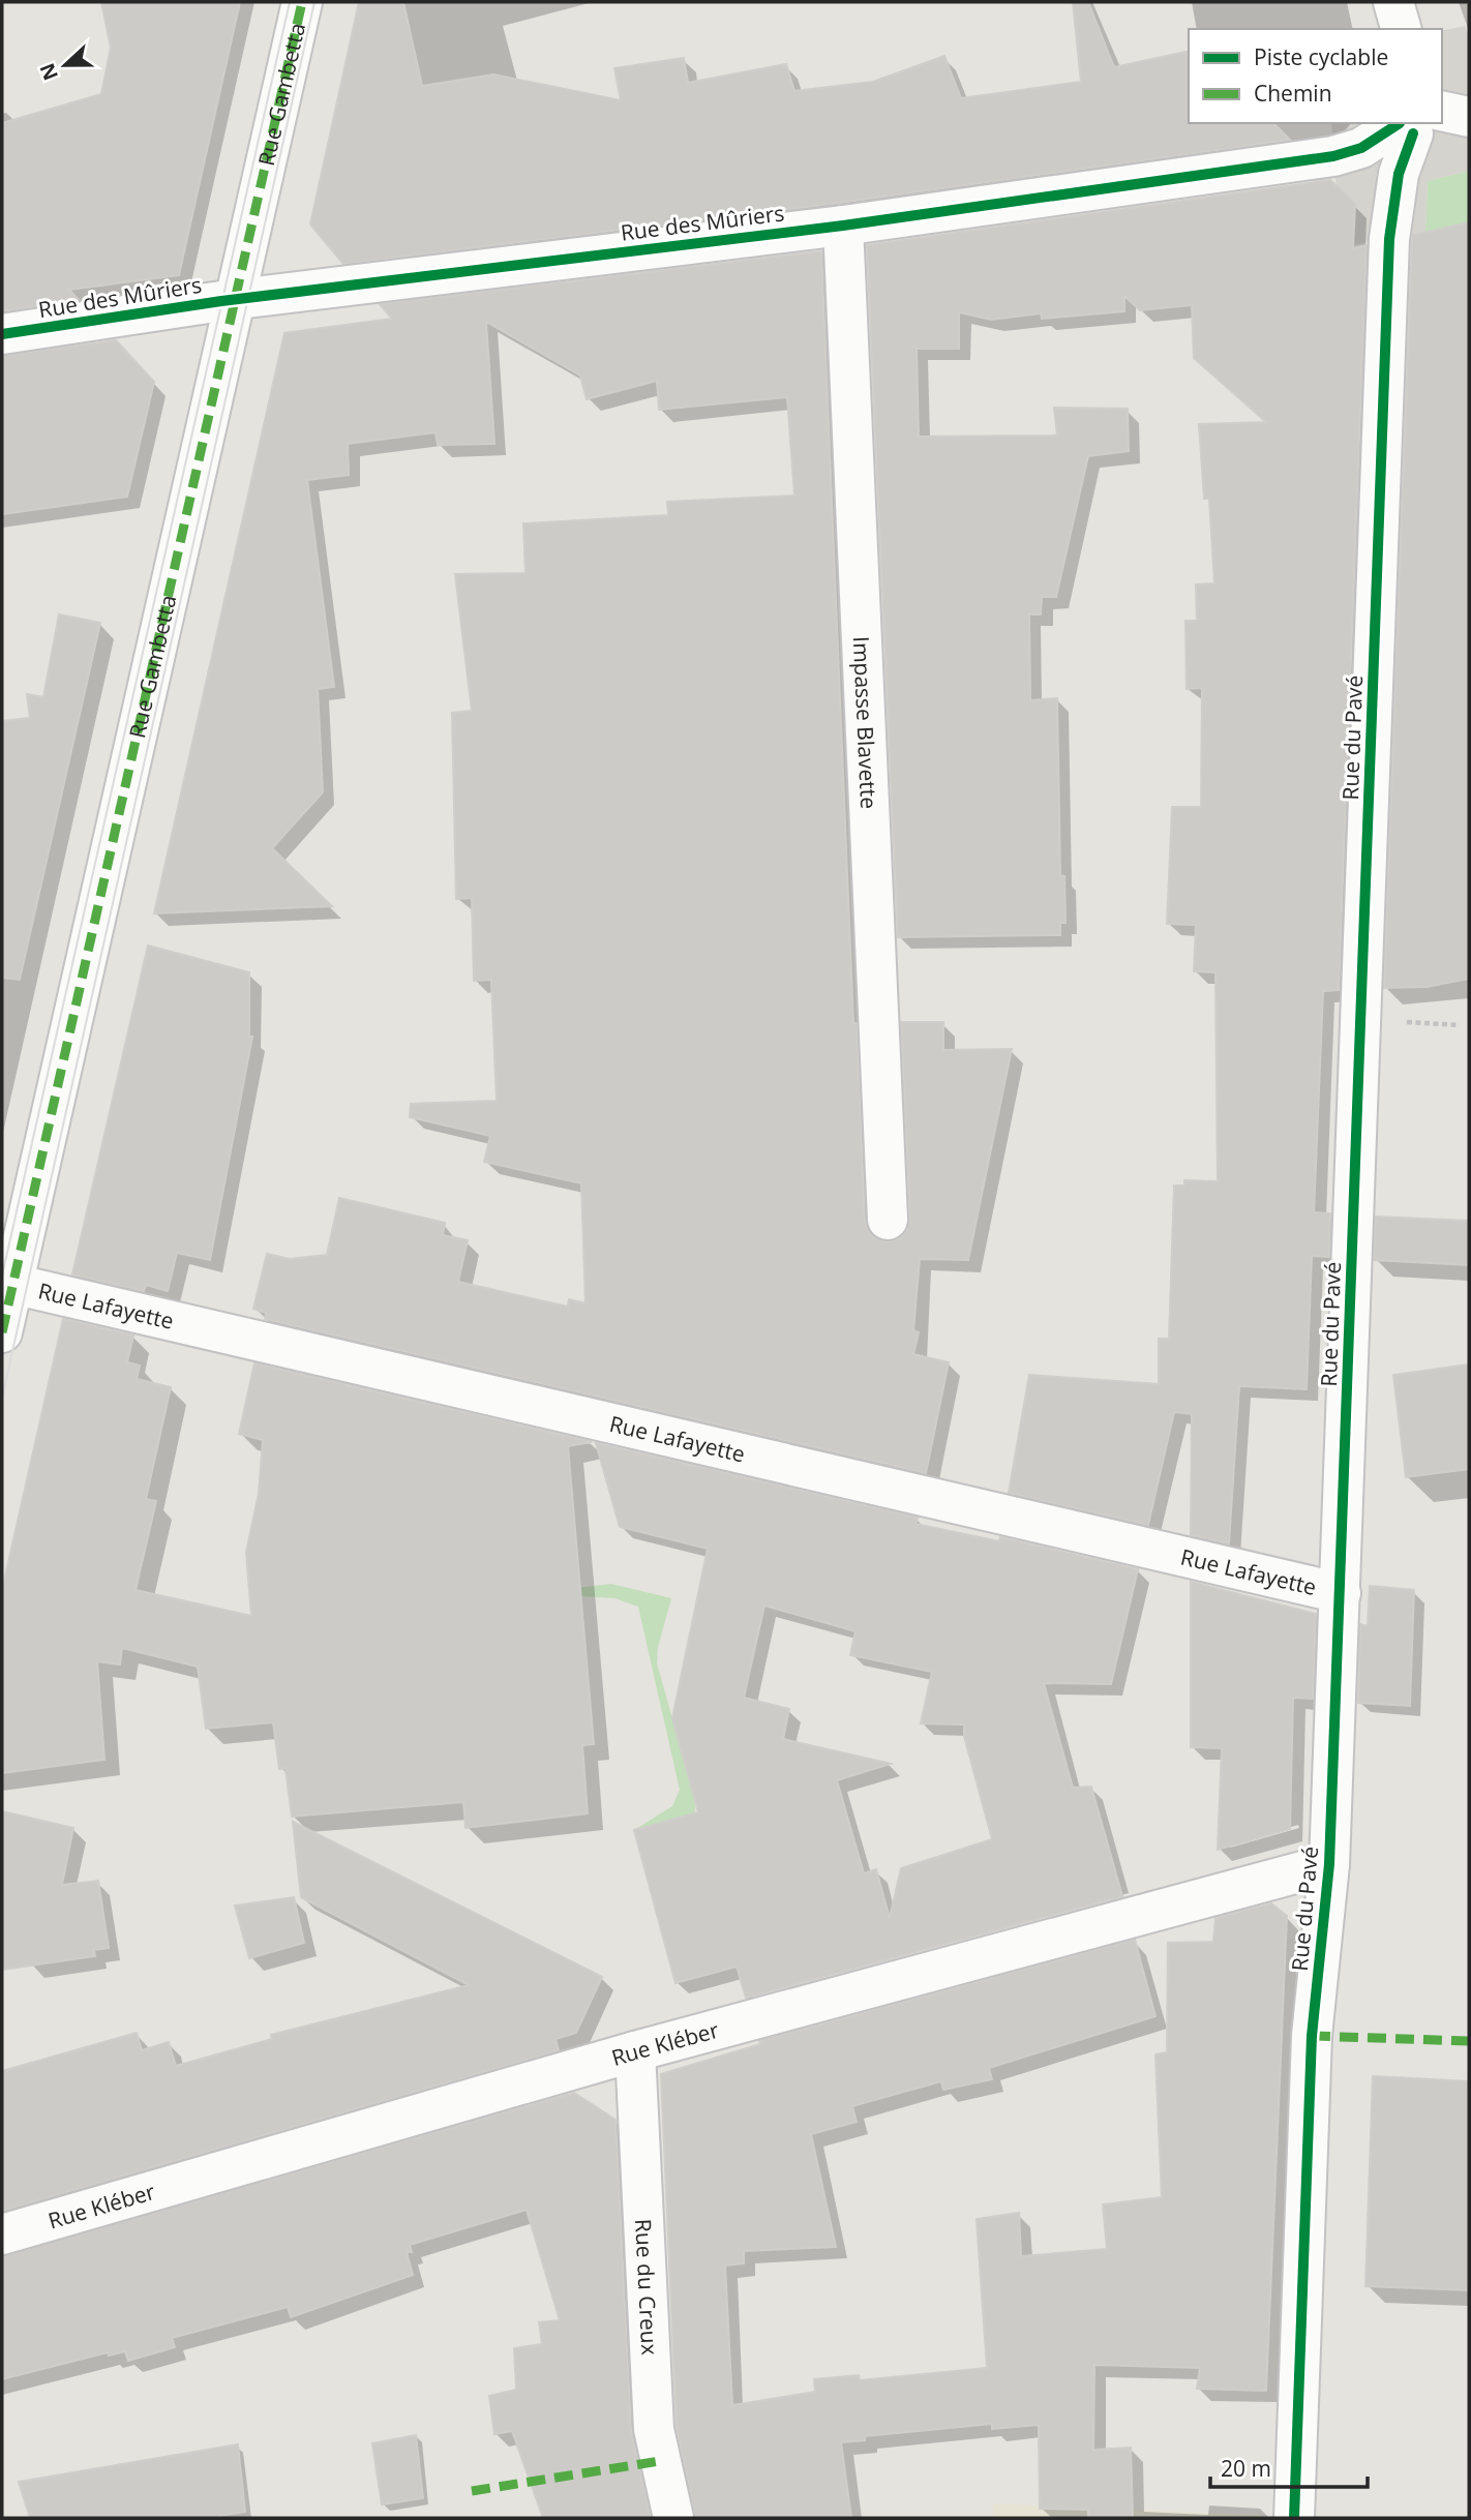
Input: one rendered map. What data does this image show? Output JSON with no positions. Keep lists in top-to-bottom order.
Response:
{
  "streets": {
    "street": [
      "Rue Gambetta",
      "Rue des Mûriers",
      "Impasse Blavette",
      "Rue du Pavé",
      "Rue Lafayette",
      "Rue Kléber",
      "Rue du Creux"
    ]
  },
  "crossings": [
    ["Rue Gambetta", "Rue des Mûriers"],
    ["Rue Gambetta", "Rue Lafayette"],
    ["Rue des Mûriers", "Impasse Blavette"],
    ["Rue du Pavé", "Rue Lafayette"],
    ["Rue du Pavé", "Rue Kléber"],
    ["Rue Kléber", "Rue du Creux"]
  ],
  "legend": ["Piste cyclable", "Chemin"],
  "scale_bar": "20 m",
  "north": "left"
}
